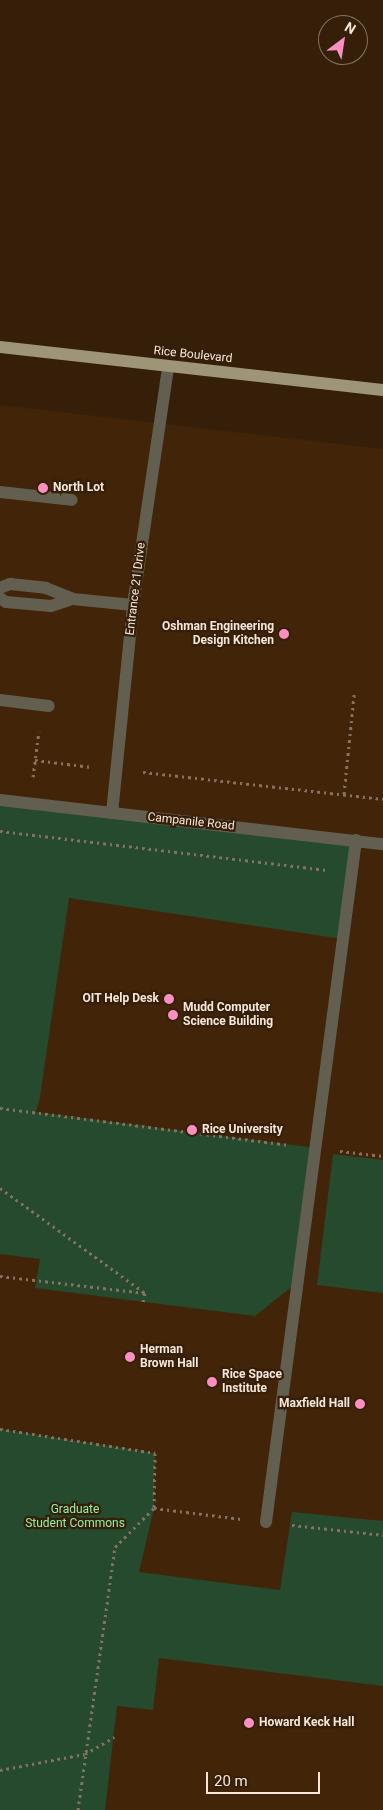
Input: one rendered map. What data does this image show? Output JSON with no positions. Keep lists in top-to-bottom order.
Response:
{
  "streets": {
    "main road": ["Rice Boulevard"],
    "lane": ["Entrance 21 Drive", "Campanile Road"]
  },
  "crossings": [
    ["Rice Boulevard", "Entrance 21 Drive"],
    ["Entrance 21 Drive", "Campanile Road"]
  ],
  "parks": ["Graduate Student Commons"],
  "places": [
    "North Lot",
    "Oshman Engineering Design Kitchen",
    "OIT Help Desk",
    "Mudd Computer Science Building",
    "Rice University",
    "Herman Brown Hall",
    "Rice Space Institute",
    "Maxfield Hall",
    "Howard Keck Hall"
  ],
  "scale_bar": "20 m",
  "north": "top right"
}
